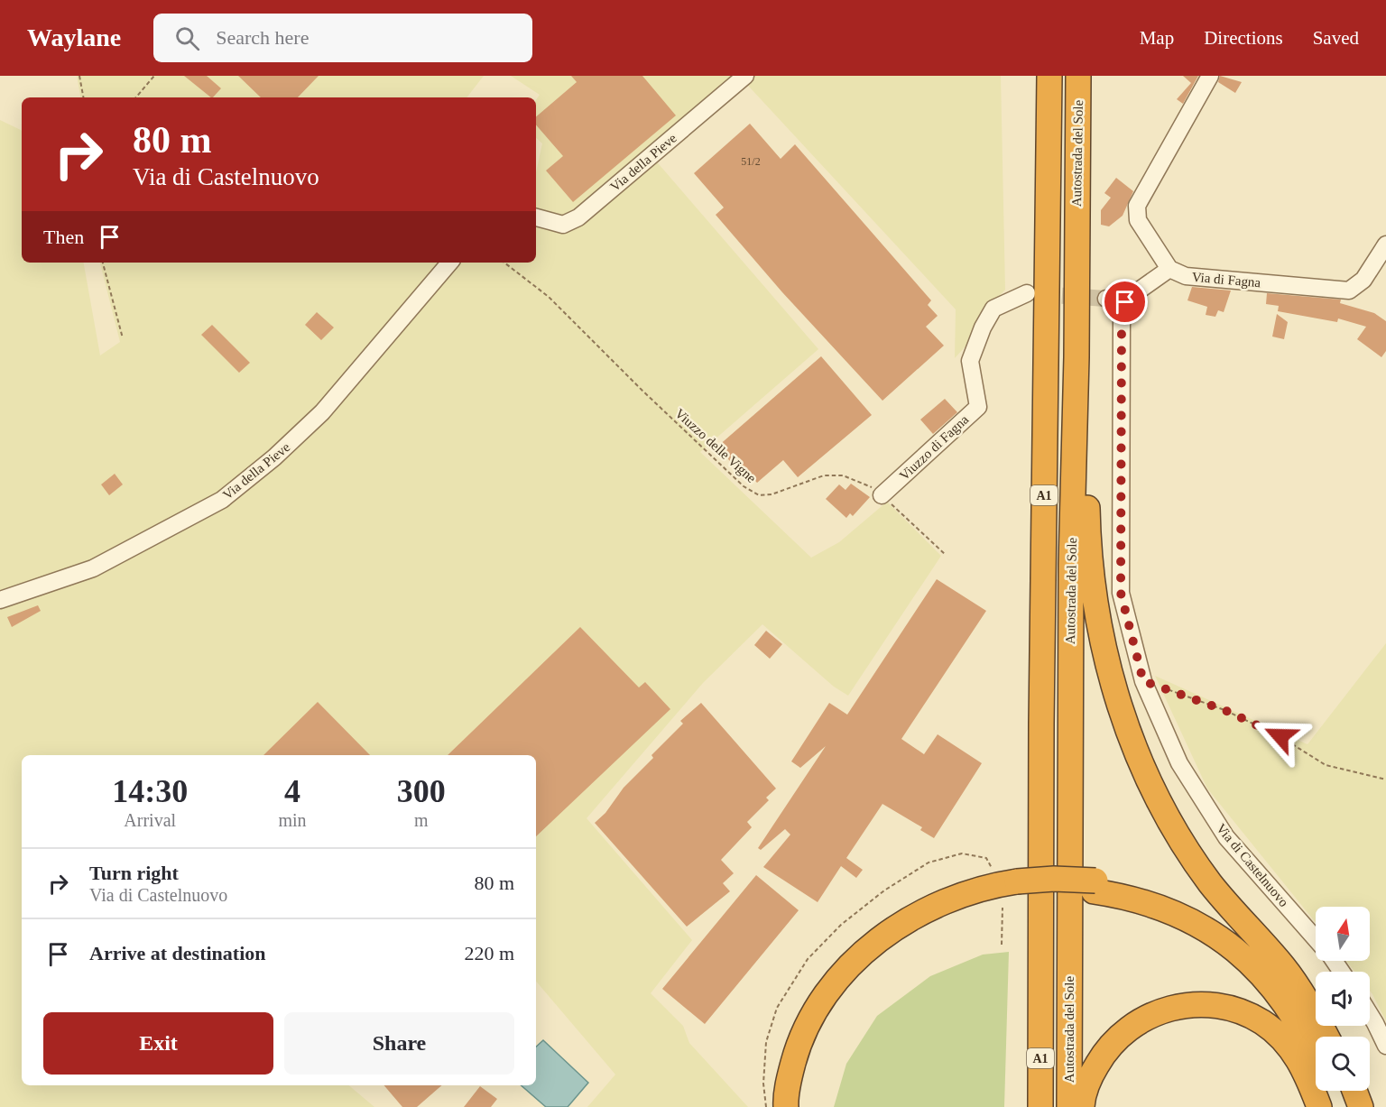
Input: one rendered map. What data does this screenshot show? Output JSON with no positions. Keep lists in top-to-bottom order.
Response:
{
  "streets": {
    "highway": ["Autostrada del Sole", "A1"],
    "street": [
      "Via della Pieve",
      "Via di Fagna",
      "Viuzzo di Fagna",
      "Via di Castelnuovo"
    ],
    "path": ["Viuzzo delle Vigne"]
  },
  "crossings": [
    ["Viuzzo delle Vigne", "Viuzzo di Fagna"]
  ],
  "house_numbers": ["51/2"],
  "north": "top",
  "page": {
    "header": "Waylane",
    "search": "Search here",
    "nav": ["Map", "Directions", "Saved"],
    "turn": ["80 m", "Via di Castelnuovo"],
    "then": "Then",
    "eta": [
      "14:30",
      "Arrival",
      "4",
      "min",
      "300",
      "m"
    ],
    "list": [
      {
        "name": "Turn right",
        "note": "Via di Castelnuovo",
        "value": "80 m"
      },
      {
        "name": "Arrive at destination",
        "value": "220 m"
      }
    ],
    "buttons": ["Exit", "Share"]
  }
}
